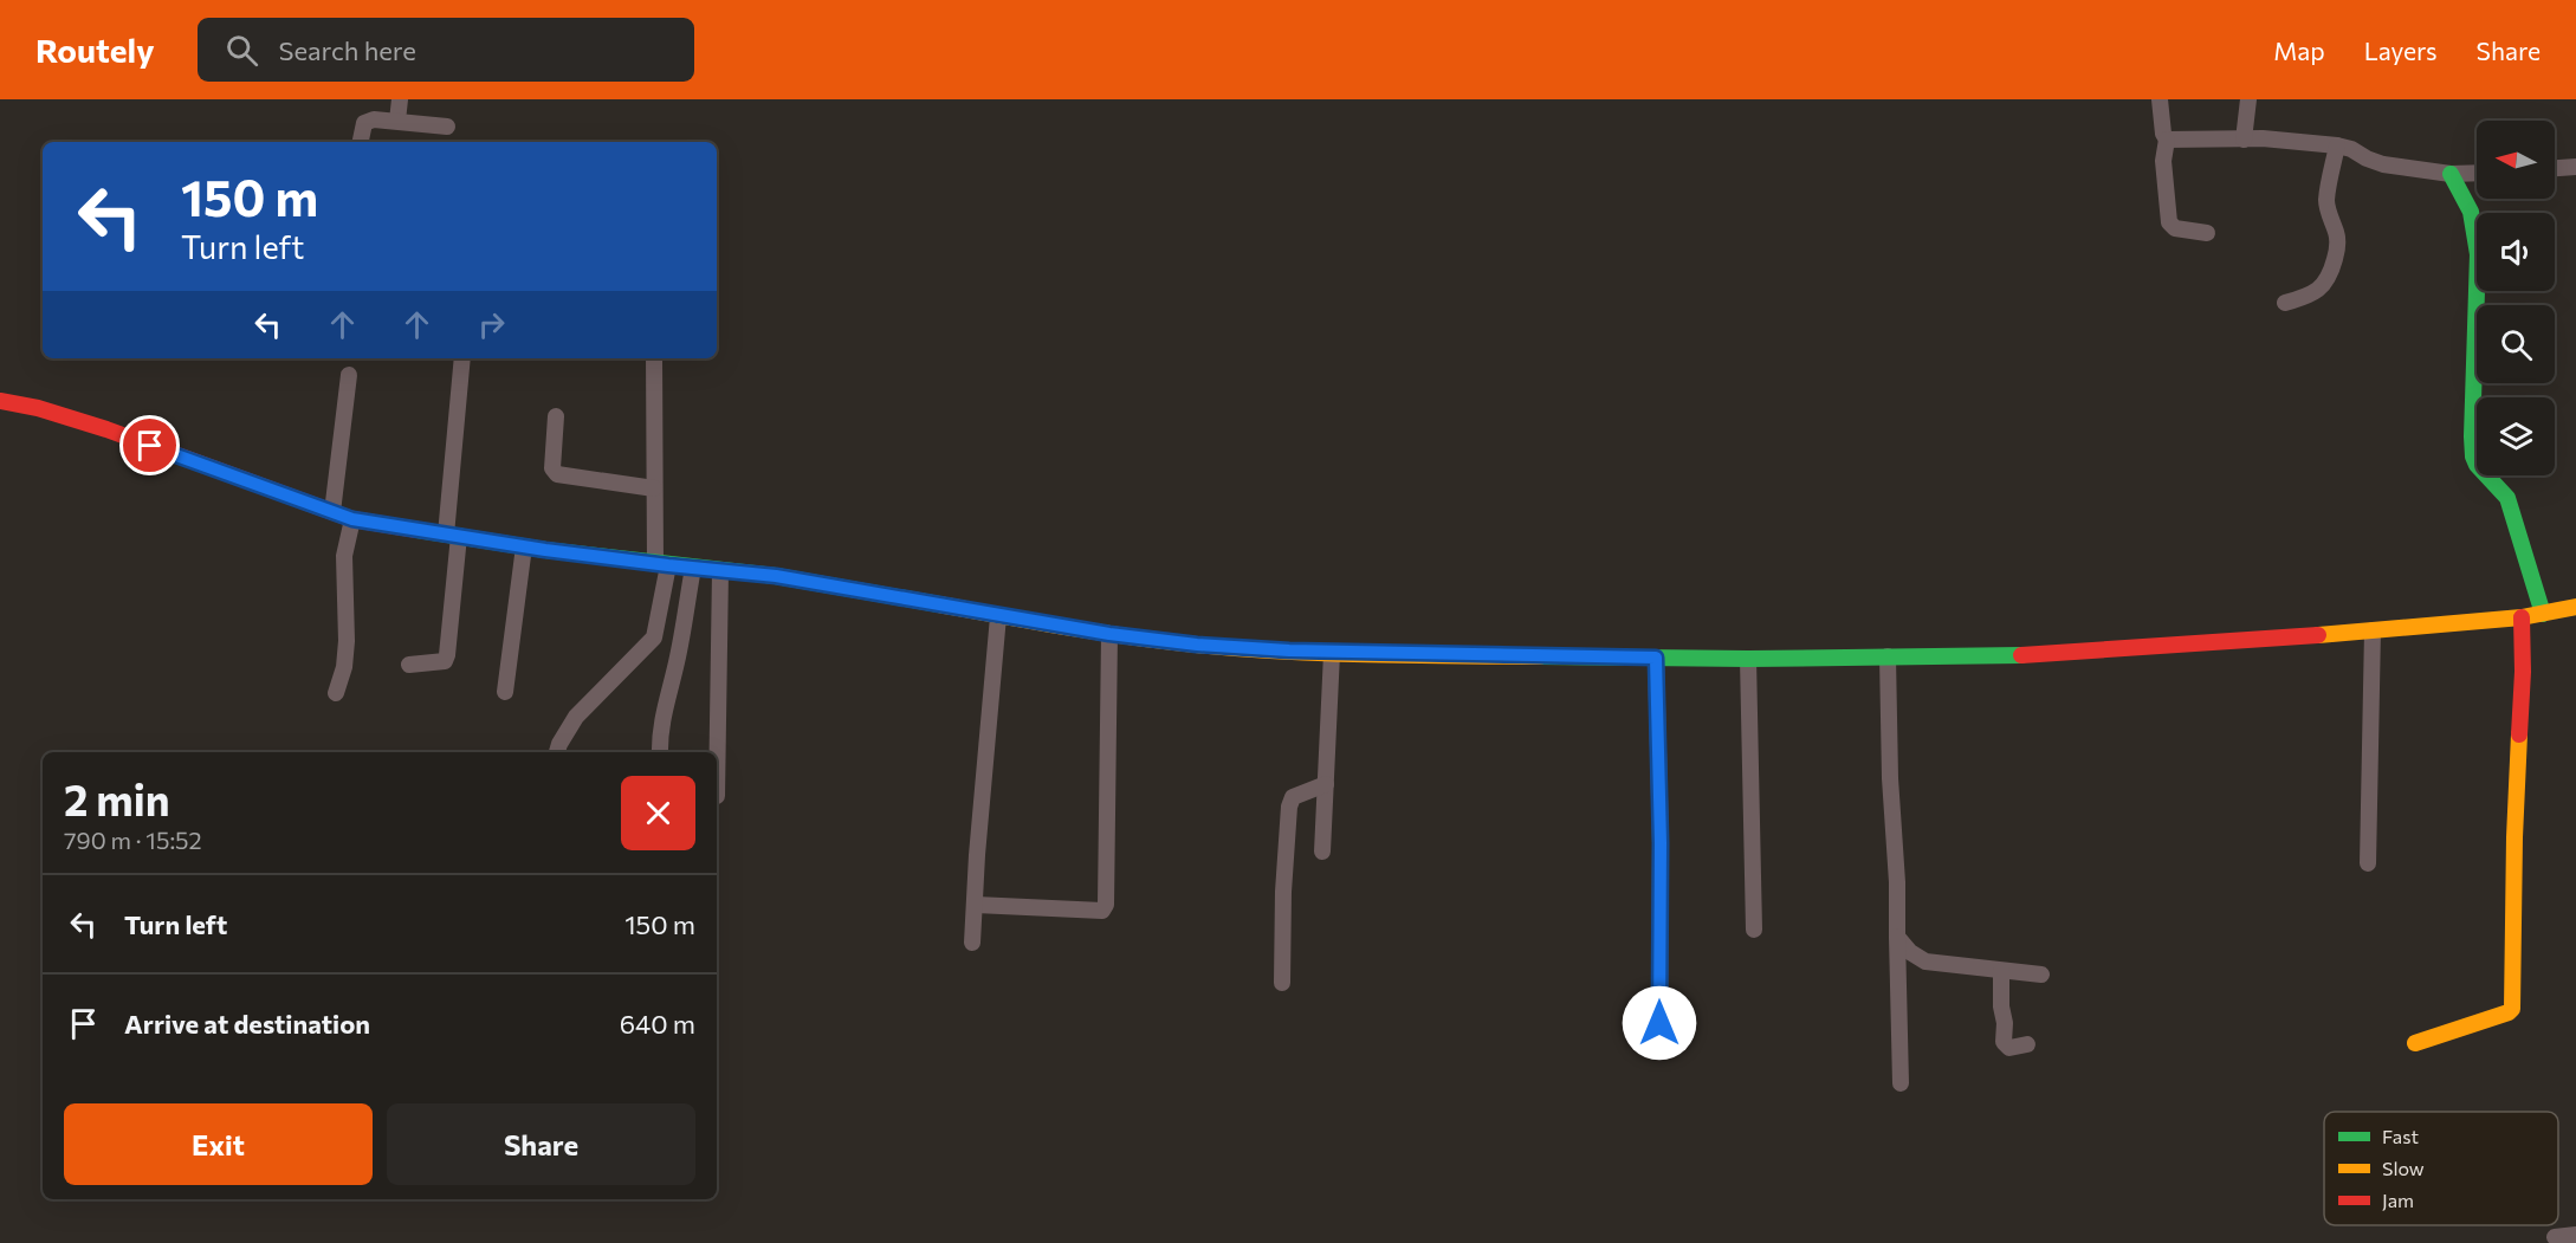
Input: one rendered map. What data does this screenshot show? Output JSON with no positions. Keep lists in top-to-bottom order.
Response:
{
  "legend": ["Fast", "Slow", "Jam"],
  "north": "left",
  "page": {
    "header": "Routely",
    "search": "Search here",
    "nav": ["Map", "Layers", "Share"],
    "turn": ["150 m", "Turn left"],
    "heading": ["2 min", "790 m · 15:52"],
    "list": [
      {
        "name": "Turn left",
        "value": "150 m"
      },
      {
        "name": "Arrive at destination",
        "value": "640 m"
      }
    ],
    "buttons": ["Exit", "Share"]
  }
}
